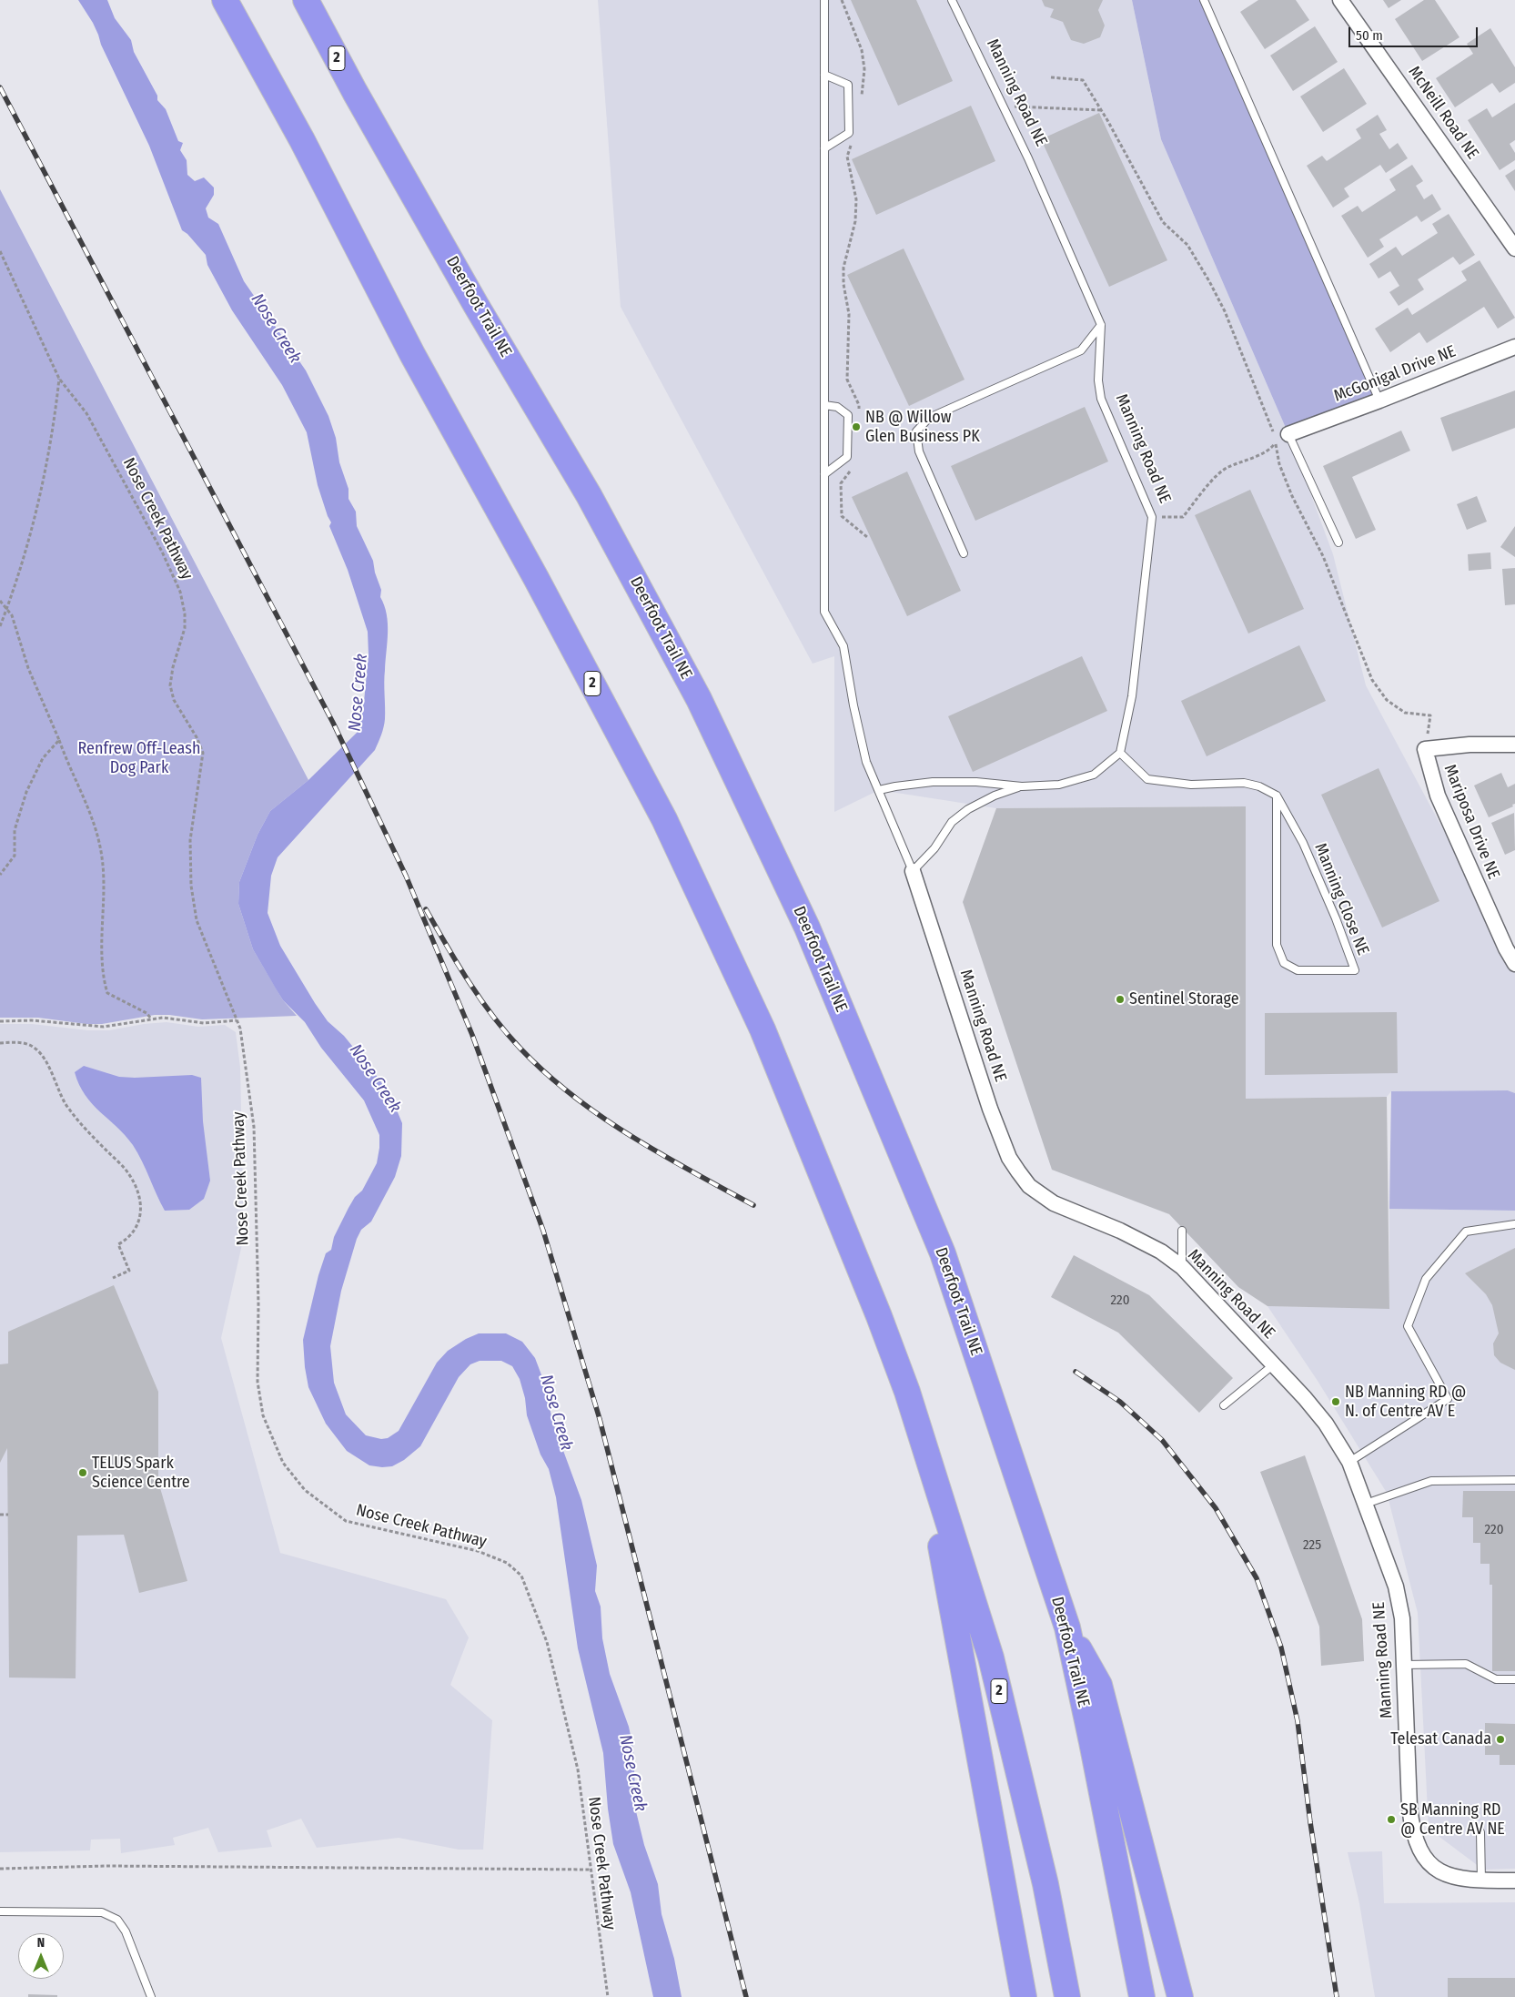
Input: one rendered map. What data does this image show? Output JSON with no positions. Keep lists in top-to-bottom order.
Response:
{
  "streets": {
    "highway": ["2", "Deerfoot Trail NE"],
    "street": [
      "Manning Road NE",
      "McNeill Road NE",
      "McGonigal Drive NE",
      "Mariposa Drive NE"
    ],
    "lane": ["Manning Close NE"],
    "path": ["Nose Creek Pathway"]
  },
  "water": ["Nose Creek"],
  "parks": ["Renfrew Off-Leash Dog Park"],
  "places": [
    "NB @ Willow Glen Business PK",
    "Sentinel Storage",
    "NB Manning RD @ N. of Centre AV E",
    "TELUS Spark Science Centre",
    "Telesat Canada",
    "SB Manning RD @ Centre AV NE"
  ],
  "house_numbers": ["220", "220", "225"],
  "scale_bar": "50 m",
  "north": "top"
}
